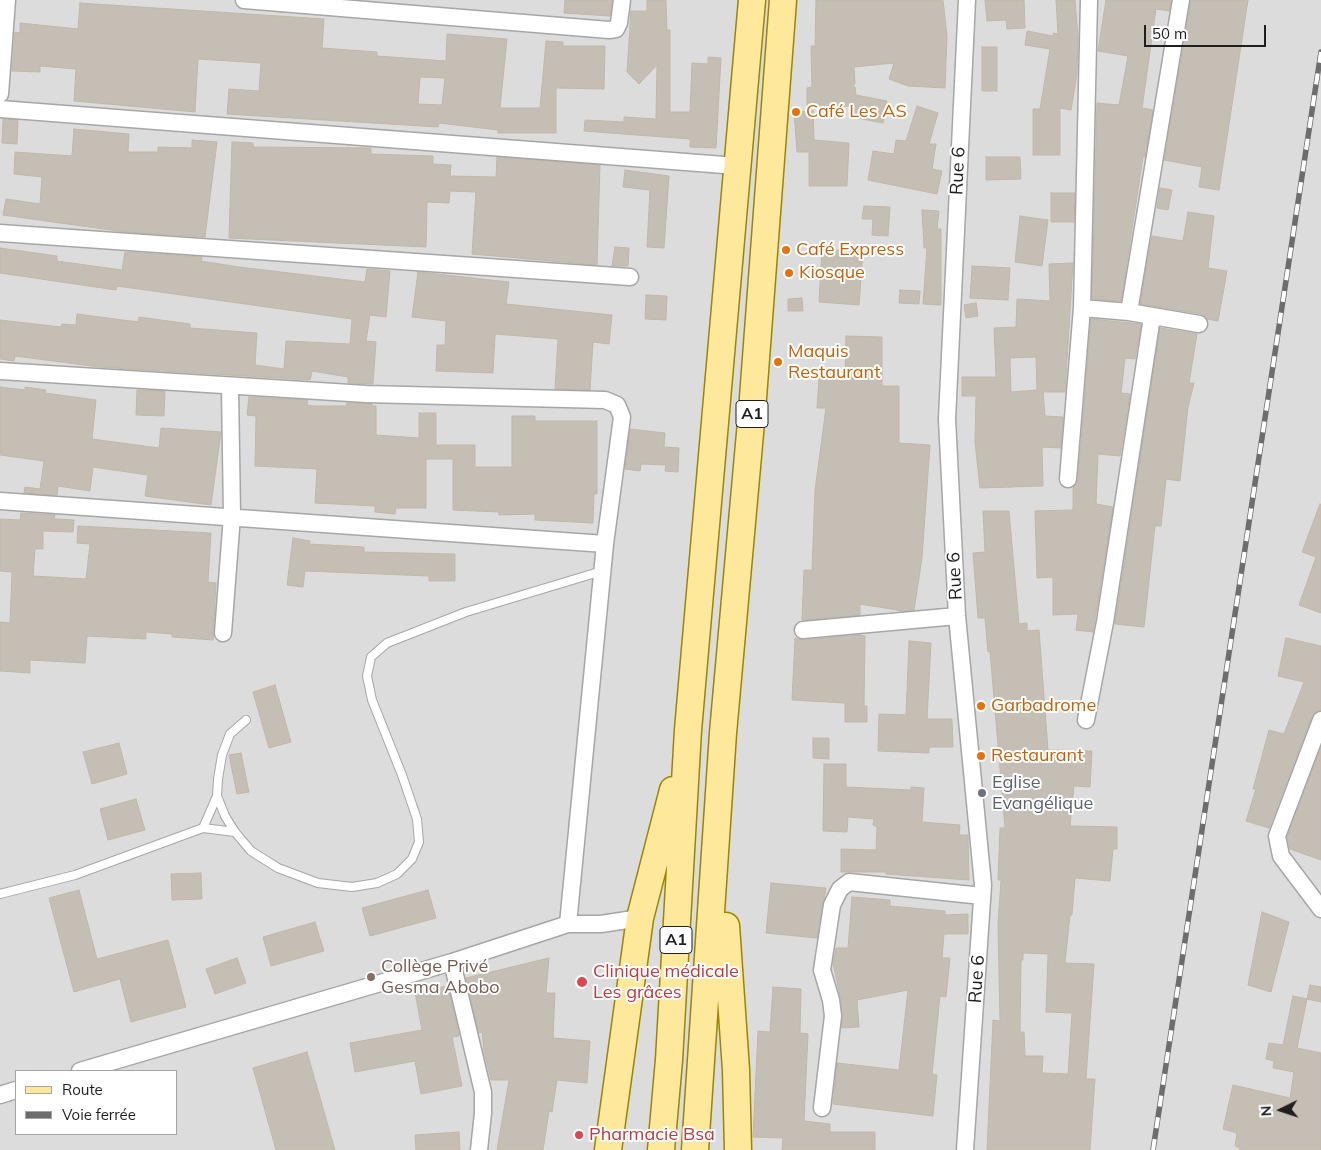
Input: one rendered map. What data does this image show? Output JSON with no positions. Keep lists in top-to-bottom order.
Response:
{
  "streets": {
    "main road": ["A1"],
    "street": ["Rue 6"]
  },
  "places": [
    "Café Les AS",
    "Café Express",
    "Kiosque",
    "Maquis Restaurant",
    "Garbadrome",
    "Restaurant",
    "Eglise Evangélique",
    "Collège Privé Gesma Abobo",
    "Clinique médicale Les grâces",
    "Pharmacie Bsa"
  ],
  "legend": ["Route", "Voie ferrée"],
  "scale_bar": "50 m",
  "north": "left"
}
